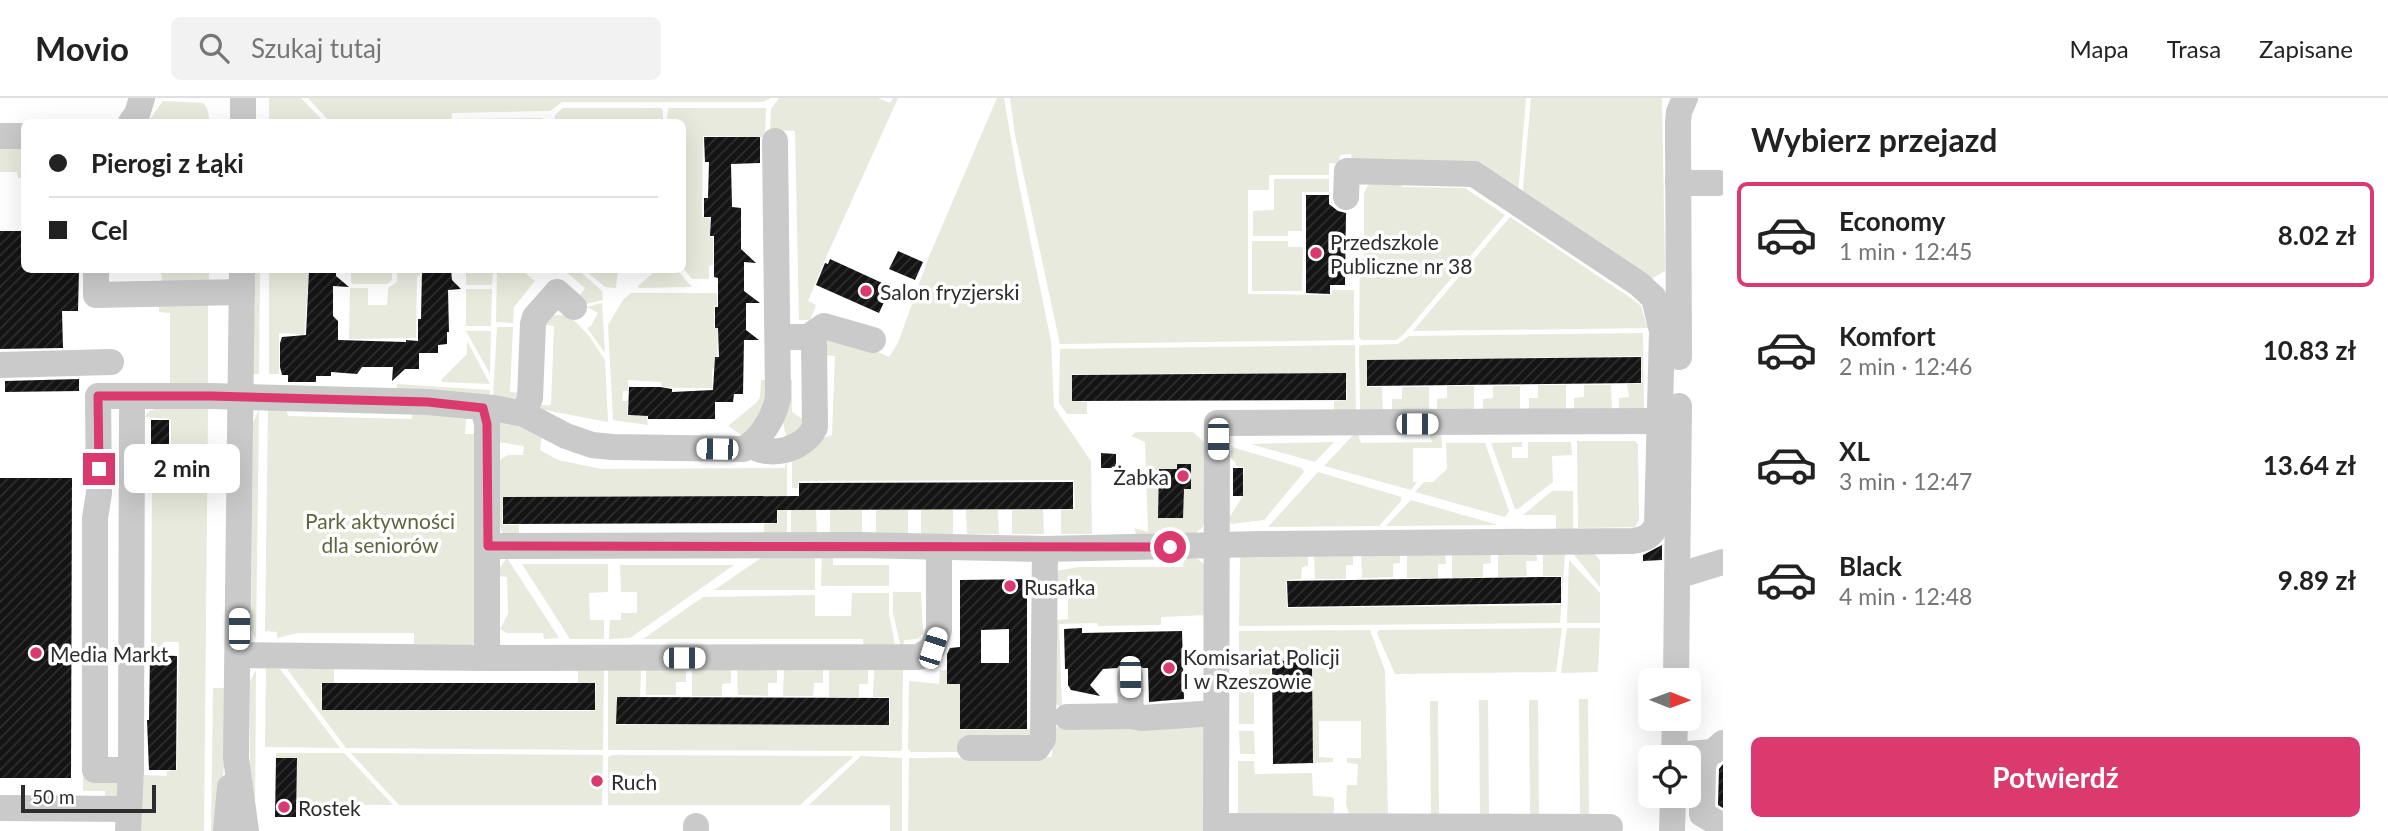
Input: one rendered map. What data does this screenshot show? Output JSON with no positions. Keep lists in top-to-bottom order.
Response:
{
  "parks": ["Park aktywności dla seniorów"],
  "places": [
    "Przedszkole Publiczne nr 38",
    "Salon fryzjerski",
    "Żabka",
    "Rusałka",
    "Media Markt",
    "Komisariat Policji I w Rzeszowie",
    "Ruch",
    "Rostek"
  ],
  "scale_bar": "50 m",
  "north": "right",
  "page": {
    "header": "Movio",
    "search": "Szukaj tutaj",
    "nav": ["Mapa", "Trasa", "Zapisane"],
    "heading": "Wybierz przejazd",
    "banner": ["Pierogi z Łąki", "Cel"],
    "list": [
      {
        "name": "Economy",
        "note": "1 min · 12:45",
        "value": "8.02 zł"
      },
      {
        "name": "Komfort",
        "note": "2 min · 12:46",
        "value": "10.83 zł"
      },
      {
        "name": "XL",
        "note": "3 min · 12:47",
        "value": "13.64 zł"
      },
      {
        "name": "Black",
        "note": "4 min · 12:48",
        "value": "9.89 zł"
      }
    ],
    "bubble": "2 min",
    "buttons": "Potwierdź",
    "scale": "50 m"
  }
}
